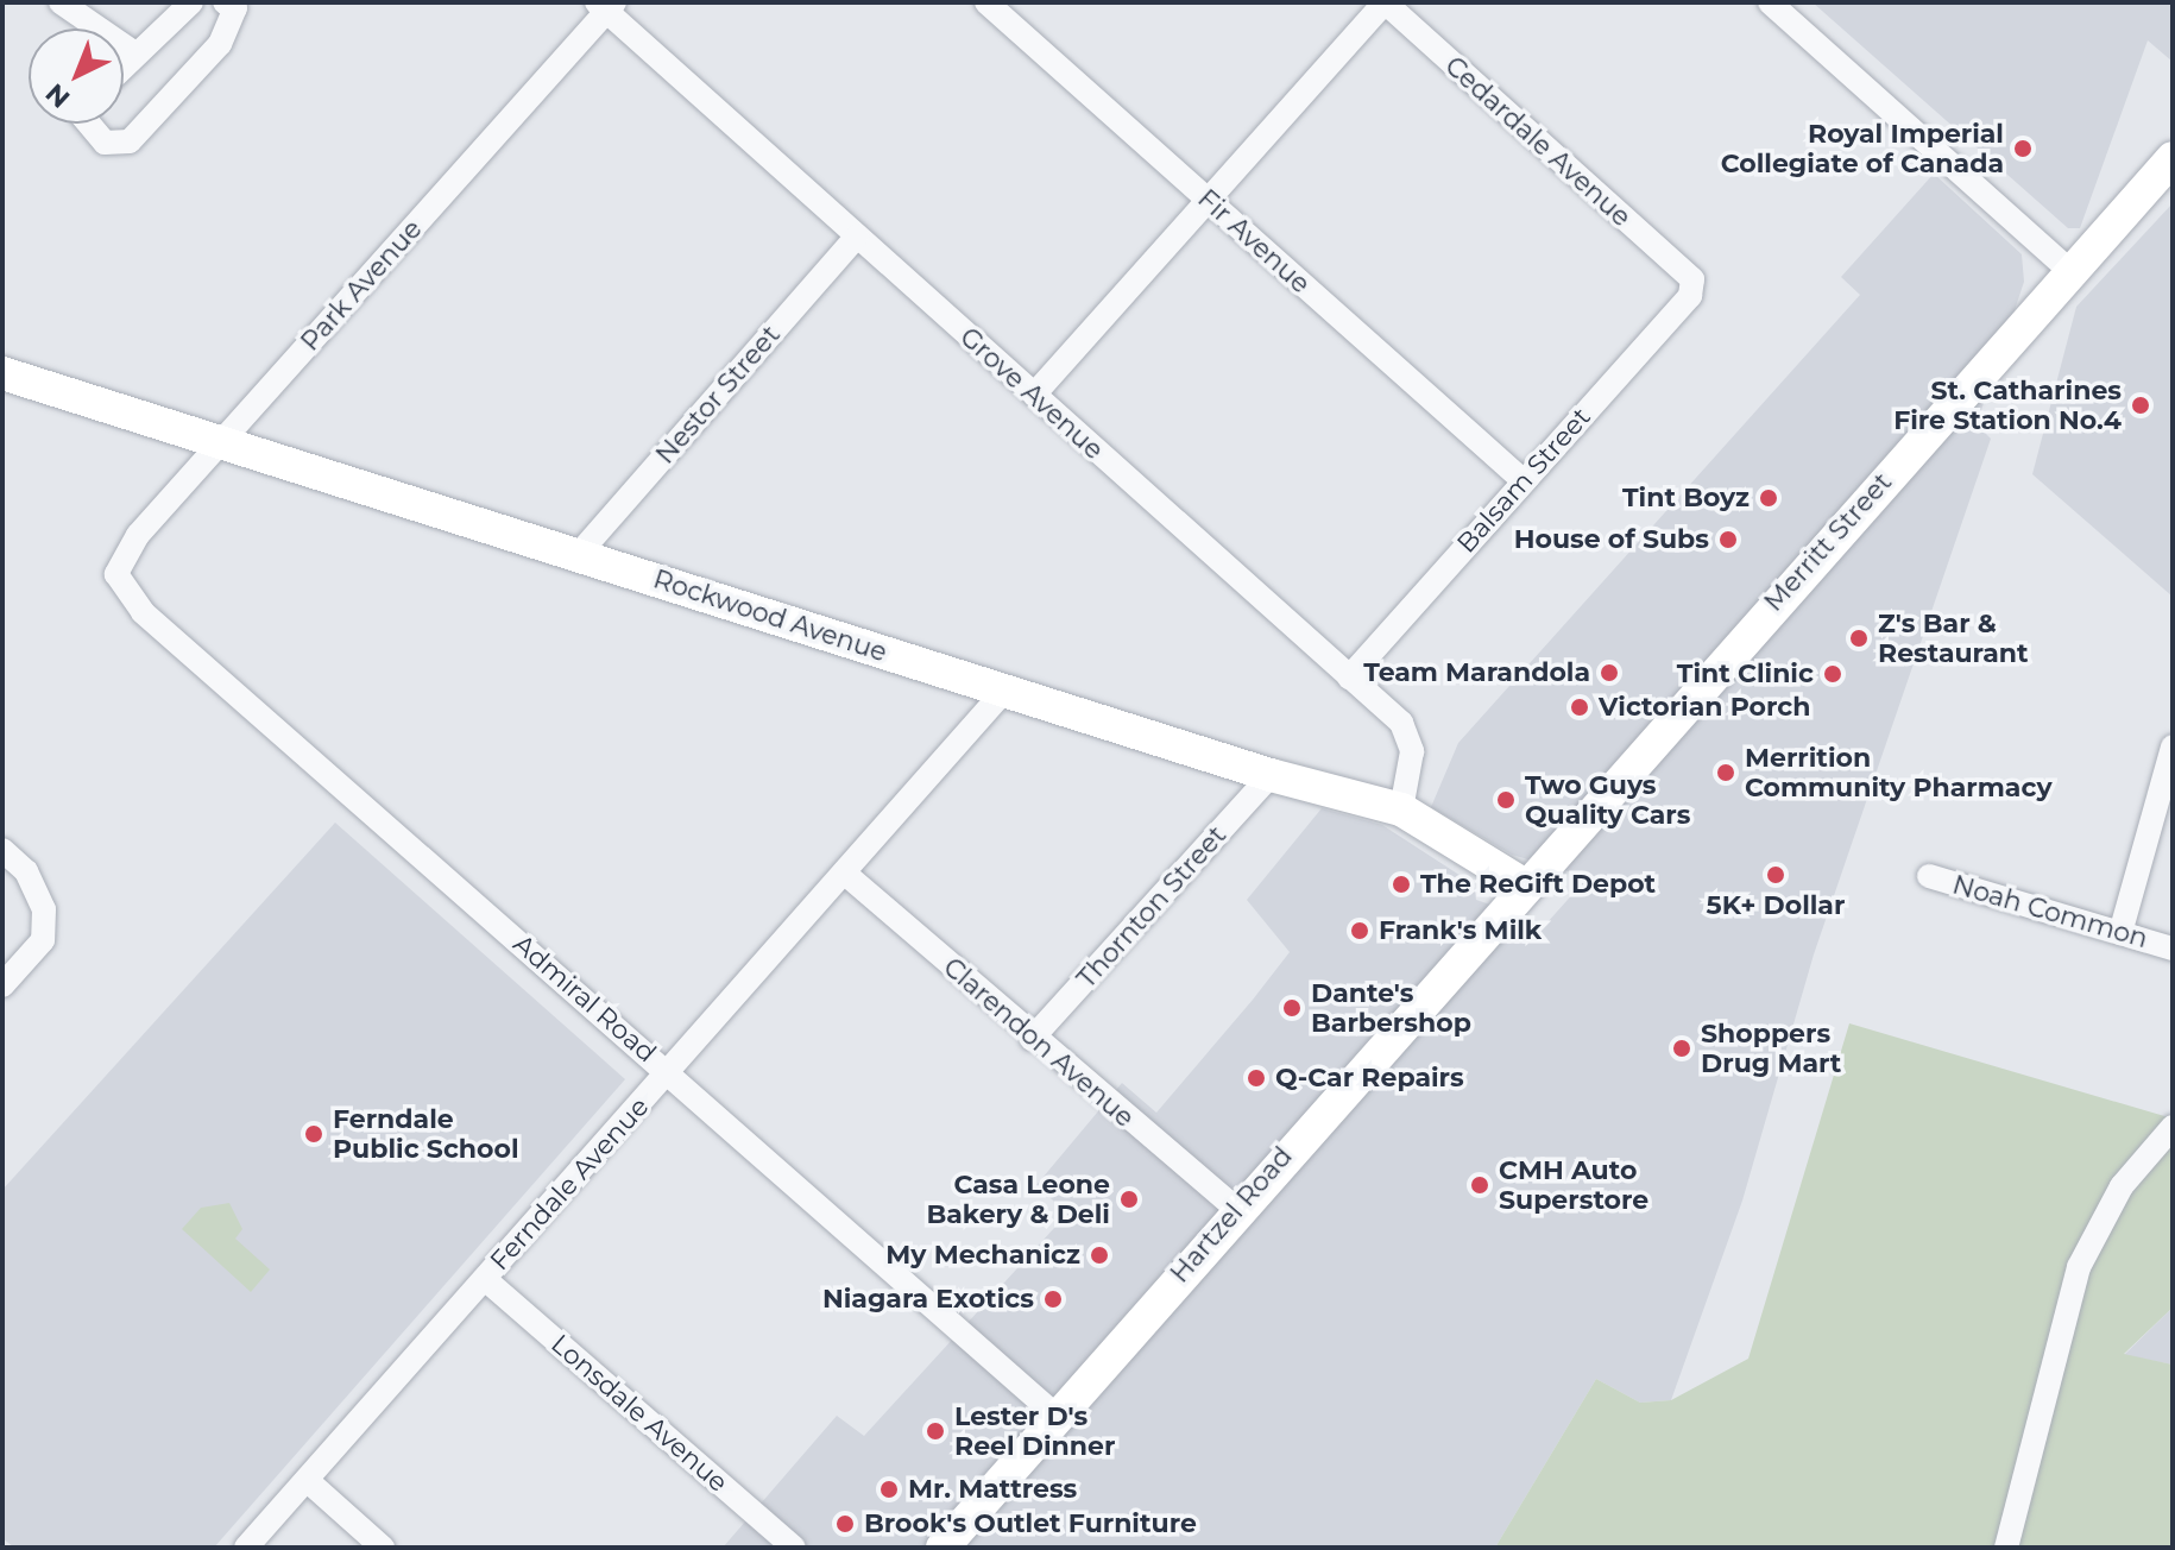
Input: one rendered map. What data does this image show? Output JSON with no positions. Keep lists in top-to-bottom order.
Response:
{
  "streets": {
    "street": [
      "Cedardale Avenue",
      "Fir Avenue",
      "Park Avenue",
      "Grove Avenue",
      "Nestor Street",
      "Balsam Street",
      "Merritt Street",
      "Rockwood Avenue",
      "Thornton Street",
      "Noah Common",
      "Admiral Road",
      "Clarendon Avenue",
      "Ferndale Avenue",
      "Hartzel Road",
      "Lonsdale Avenue"
    ]
  },
  "crossings": [
    ["Cedardale Avenue", "Balsam Street"],
    ["Fir Avenue", "Balsam Street"],
    ["Park Avenue", "Grove Avenue"],
    ["Park Avenue", "Rockwood Avenue"],
    ["Park Avenue", "Admiral Road"],
    ["Grove Avenue", "Nestor Street"],
    ["Grove Avenue", "Balsam Street"],
    ["Grove Avenue", "Rockwood Avenue"],
    ["Nestor Street", "Rockwood Avenue"],
    ["Merritt Street", "Rockwood Avenue"],
    ["Merritt Street", "Hartzel Road"],
    ["Rockwood Avenue", "Thornton Street"],
    ["Rockwood Avenue", "Ferndale Avenue"],
    ["Rockwood Avenue", "Hartzel Road"],
    ["Thornton Street", "Clarendon Avenue"],
    ["Admiral Road", "Ferndale Avenue"],
    ["Admiral Road", "Hartzel Road"],
    ["Clarendon Avenue", "Ferndale Avenue"],
    ["Clarendon Avenue", "Hartzel Road"],
    ["Ferndale Avenue", "Lonsdale Avenue"]
  ],
  "places": [
    "Royal Imperial Collegiate of Canada",
    "St. Catharines Fire Station No.4",
    "Tint Boyz",
    "House of Subs",
    "Z's Bar & Restaurant",
    "Team Marandola",
    "Tint Clinic",
    "Victorian Porch",
    "Merrition Community Pharmacy",
    "Two Guys Quality Cars",
    "5K+ Dollar",
    "The ReGift Depot",
    "Frank's Milk",
    "Dante's Barbershop",
    "Shoppers Drug Mart",
    "Q-Car Repairs",
    "Ferndale Public School",
    "CMH Auto Superstore",
    "Casa Leone Bakery & Deli",
    "My Mechanicz",
    "Niagara Exotics",
    "Lester D's Reel Dinner",
    "Mr. Mattress",
    "Brook's Outlet Furniture"
  ],
  "north": "bottom left"
}
